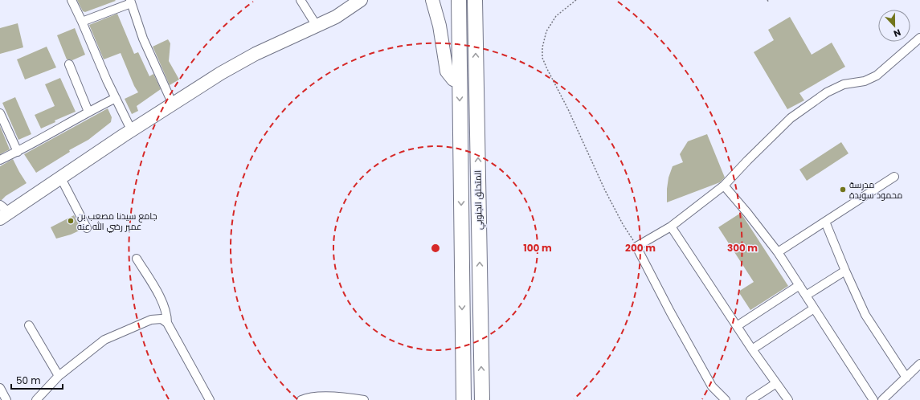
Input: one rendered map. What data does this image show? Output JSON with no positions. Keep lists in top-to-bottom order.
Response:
{
  "streets": {
    "highway": ["المتحلق الجنوبي"]
  },
  "places": ["مدرسة محمود سويدة", "جامع سيدنا مصعب بن عمير رضي الله عنه"],
  "scale_bar": "50 m",
  "north": "bottom",
  "rings": ["100 m", "200 m", "300 m"]
}
